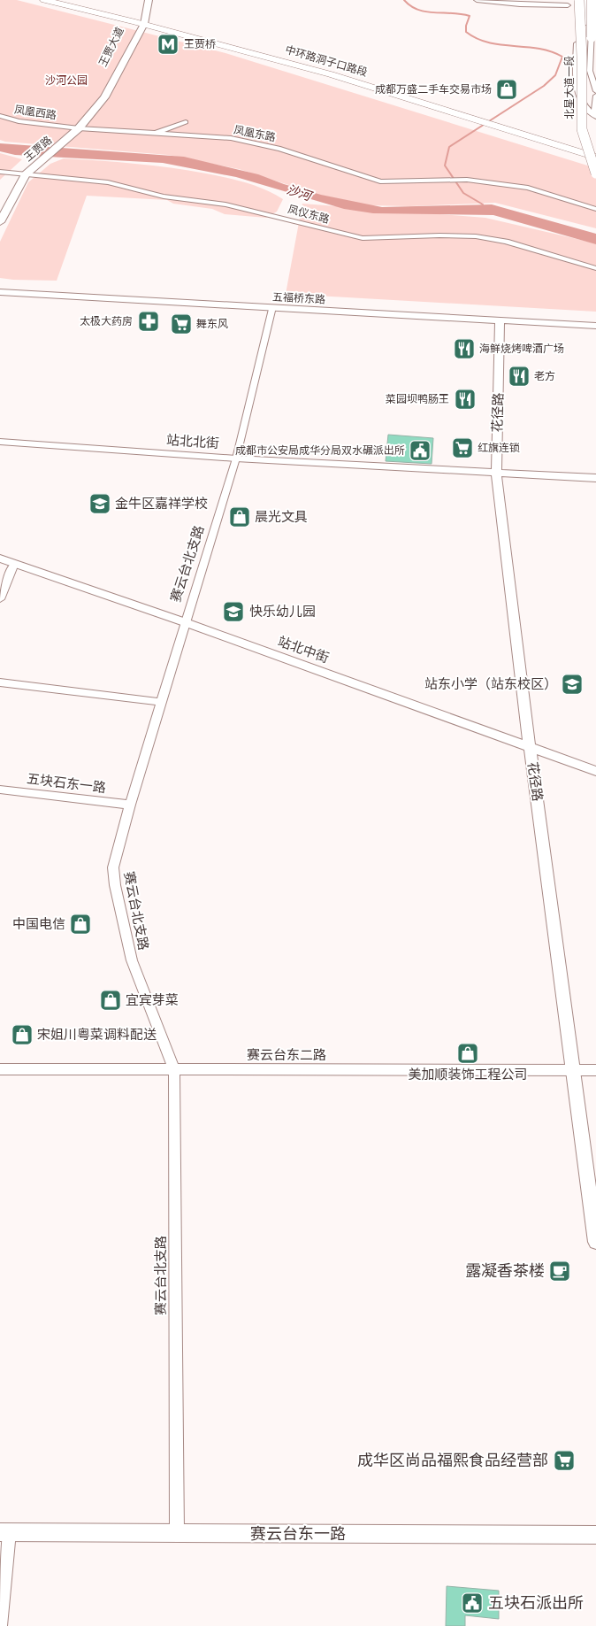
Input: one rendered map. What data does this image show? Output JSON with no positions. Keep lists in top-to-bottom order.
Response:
{
  "streets": {
    "highway": ["北星大道一段"],
    "main road": ["王贾大道", "中环路洞子口路段", "王贾路"],
    "street": [
      "凤凰西路",
      "凤凰东路",
      "凤仪东路",
      "五福桥东路",
      "花径路",
      "站北北街",
      "赛云台北支路",
      "站北中街",
      "五块石东一路",
      "赛云台东二路",
      "赛云台东一路"
    ]
  },
  "crossings": [
    ["王贾大道", "中环路洞子口路段"],
    ["王贾大道", "凤凰西路"],
    ["王贾大道", "凤凰东路"],
    ["王贾大道", "王贾路"],
    ["凤凰西路", "凤凰东路"],
    ["王贾路", "凤仪东路"],
    ["五福桥东路", "花径路"],
    ["五福桥东路", "赛云台北支路"],
    ["花径路", "站北北街"],
    ["花径路", "站北中街"],
    ["花径路", "赛云台东二路"],
    ["站北北街", "赛云台北支路"],
    ["赛云台北支路", "站北中街"],
    ["赛云台北支路", "五块石东一路"],
    ["赛云台北支路", "赛云台东二路"],
    ["赛云台北支路", "赛云台东一路"]
  ],
  "water": ["沙河"],
  "parks": ["沙河公园"],
  "places": {
    "metro station": ["王贾桥"],
    "shop": [
      "成都万盛二手车交易市场",
      "晨光文具",
      "中国电信",
      "宜宾芽菜",
      "宋姐川粤菜调料配送",
      "美加顺装饰工程公司"
    ],
    "pharmacy": ["太极大药房"],
    "supermarket": ["舞东风", "红旗连锁", "成华区尚品福熙食品经营部"],
    "restaurant": ["海鲜烧烤啤酒广场", "老方", "菜园坝鸭肠王"],
    "public building": ["成都市公安局成华分局双水碾派出所", "五块石派出所"],
    "school or university": ["金牛区嘉祥学校", "快乐幼儿园", "站东小学（站东校区）"],
    "cafe": ["露凝香茶楼"]
  }
}
